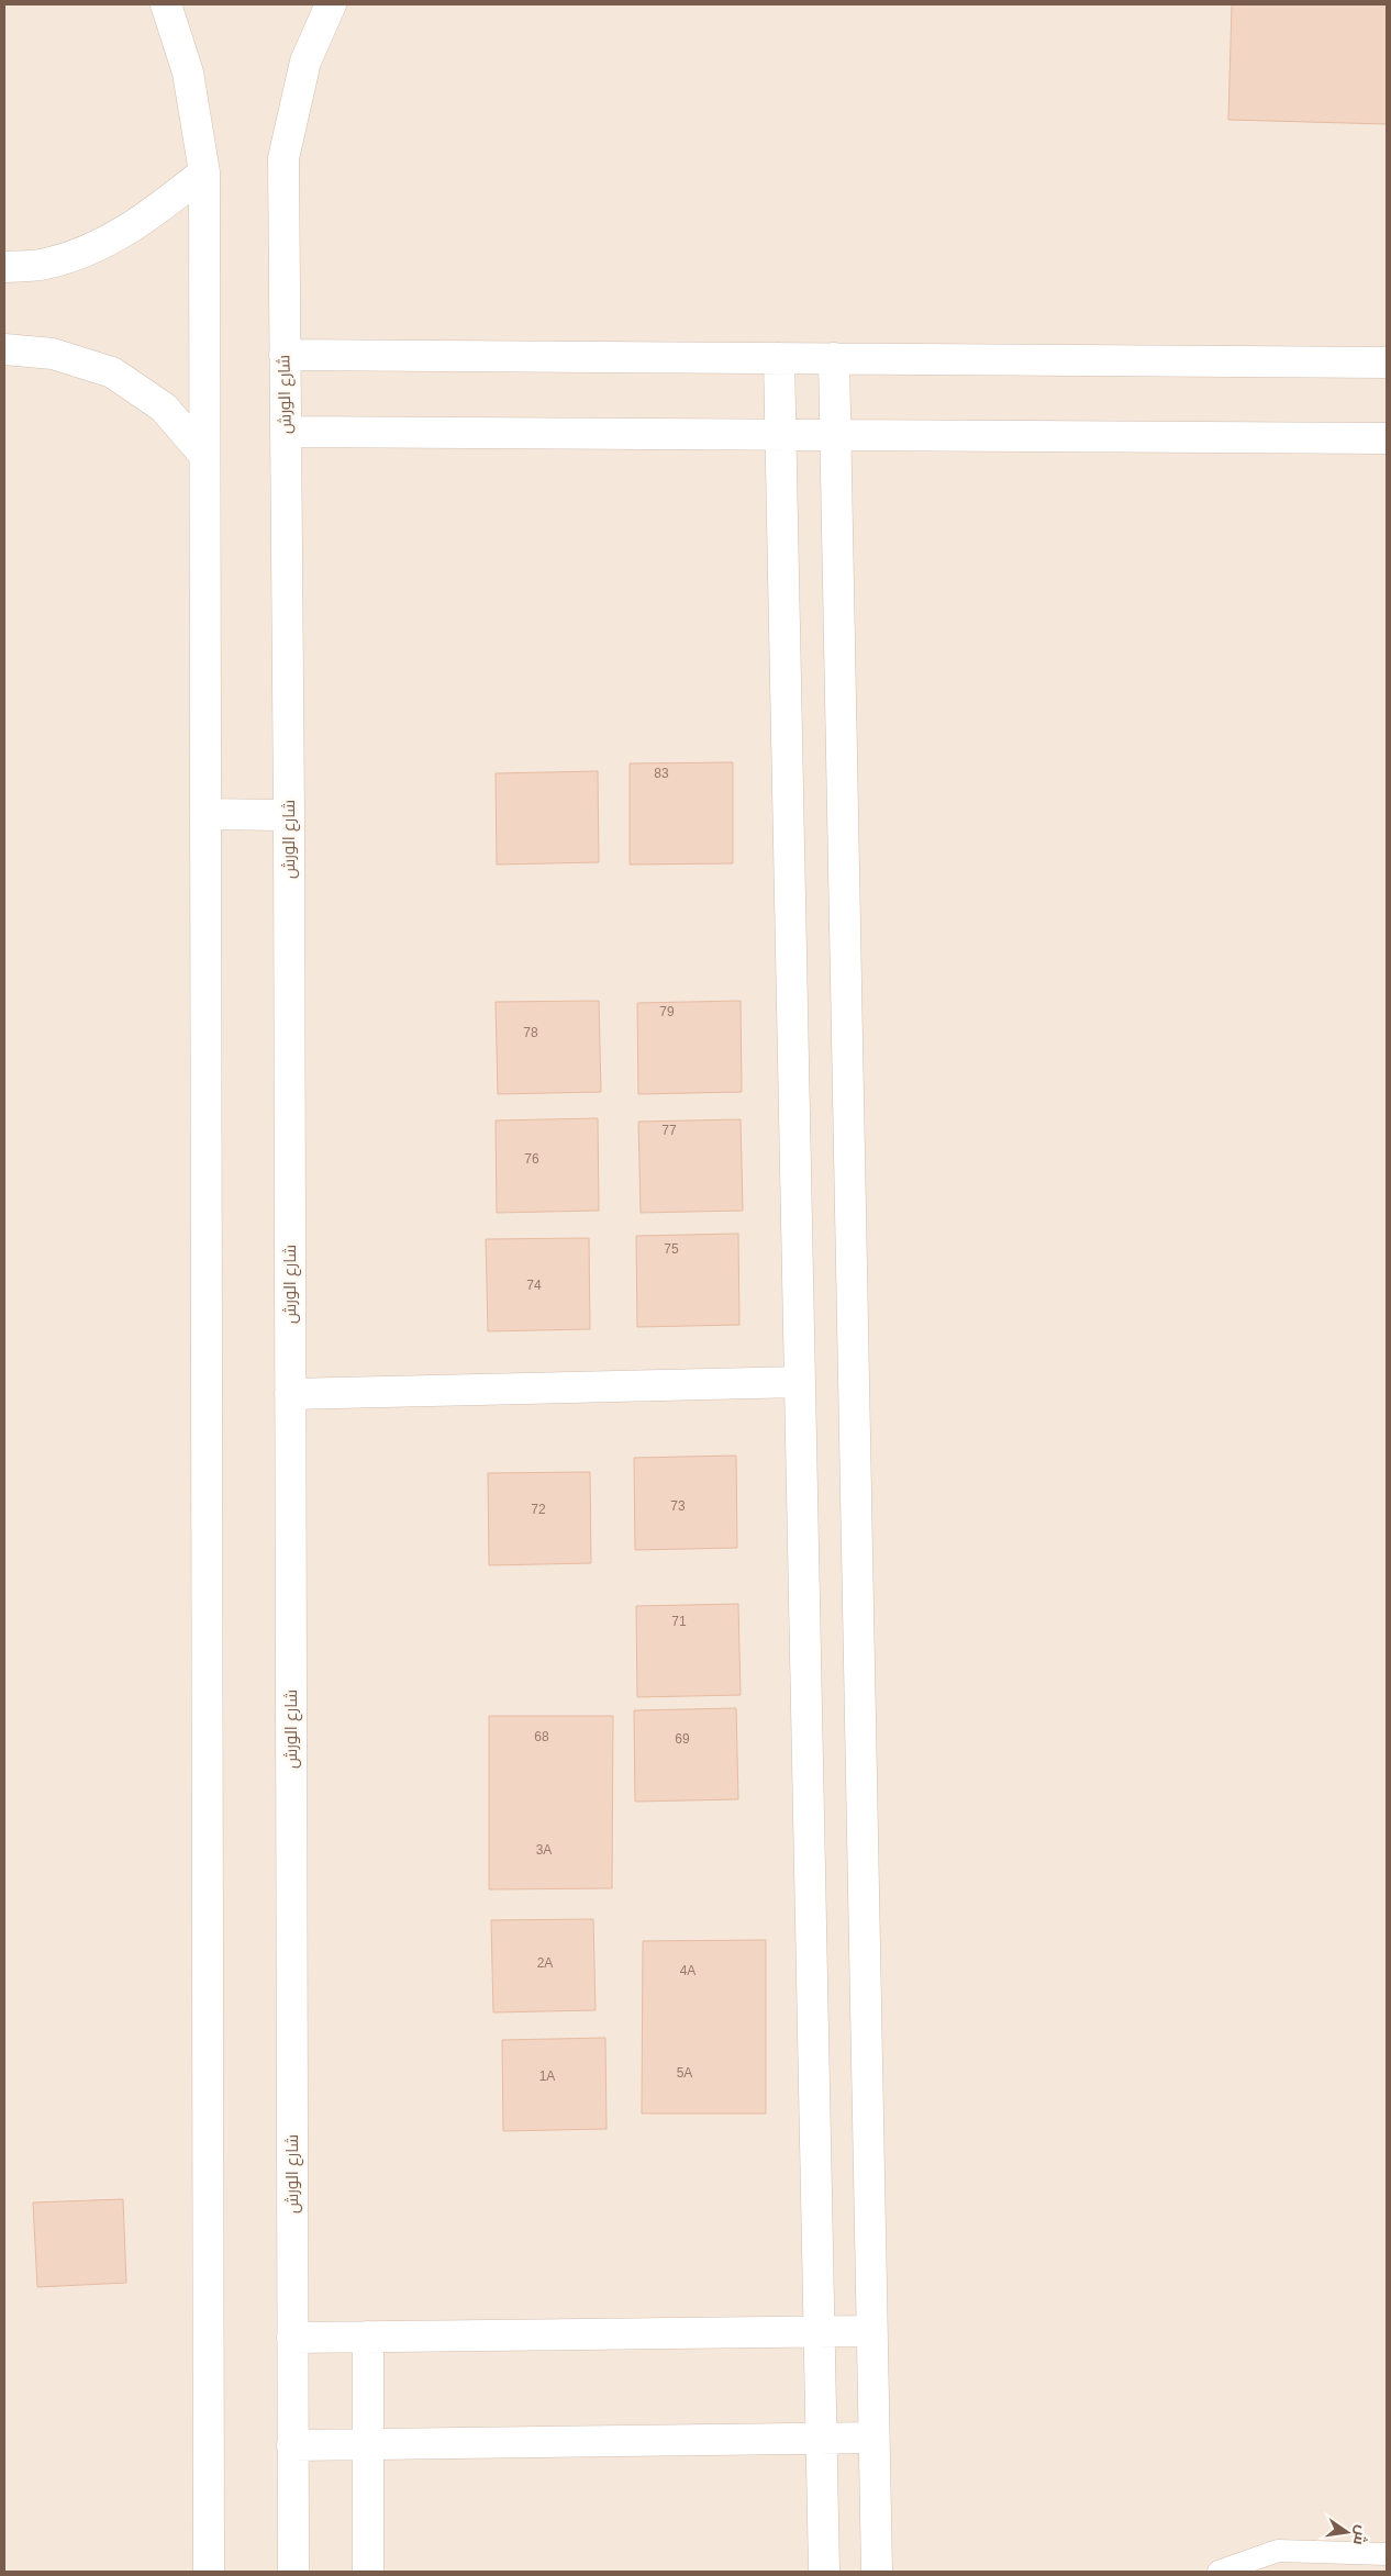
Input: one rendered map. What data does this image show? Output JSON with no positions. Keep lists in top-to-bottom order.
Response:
{
  "streets": {
    "street": ["شارع الورش"]
  },
  "house_numbers": [
    "83",
    "79",
    "78",
    "77",
    "76",
    "75",
    "74",
    "73",
    "72",
    "71",
    "68",
    "69",
    "3A",
    "2A",
    "4A",
    "5A",
    "1A"
  ],
  "north": "right"
}
